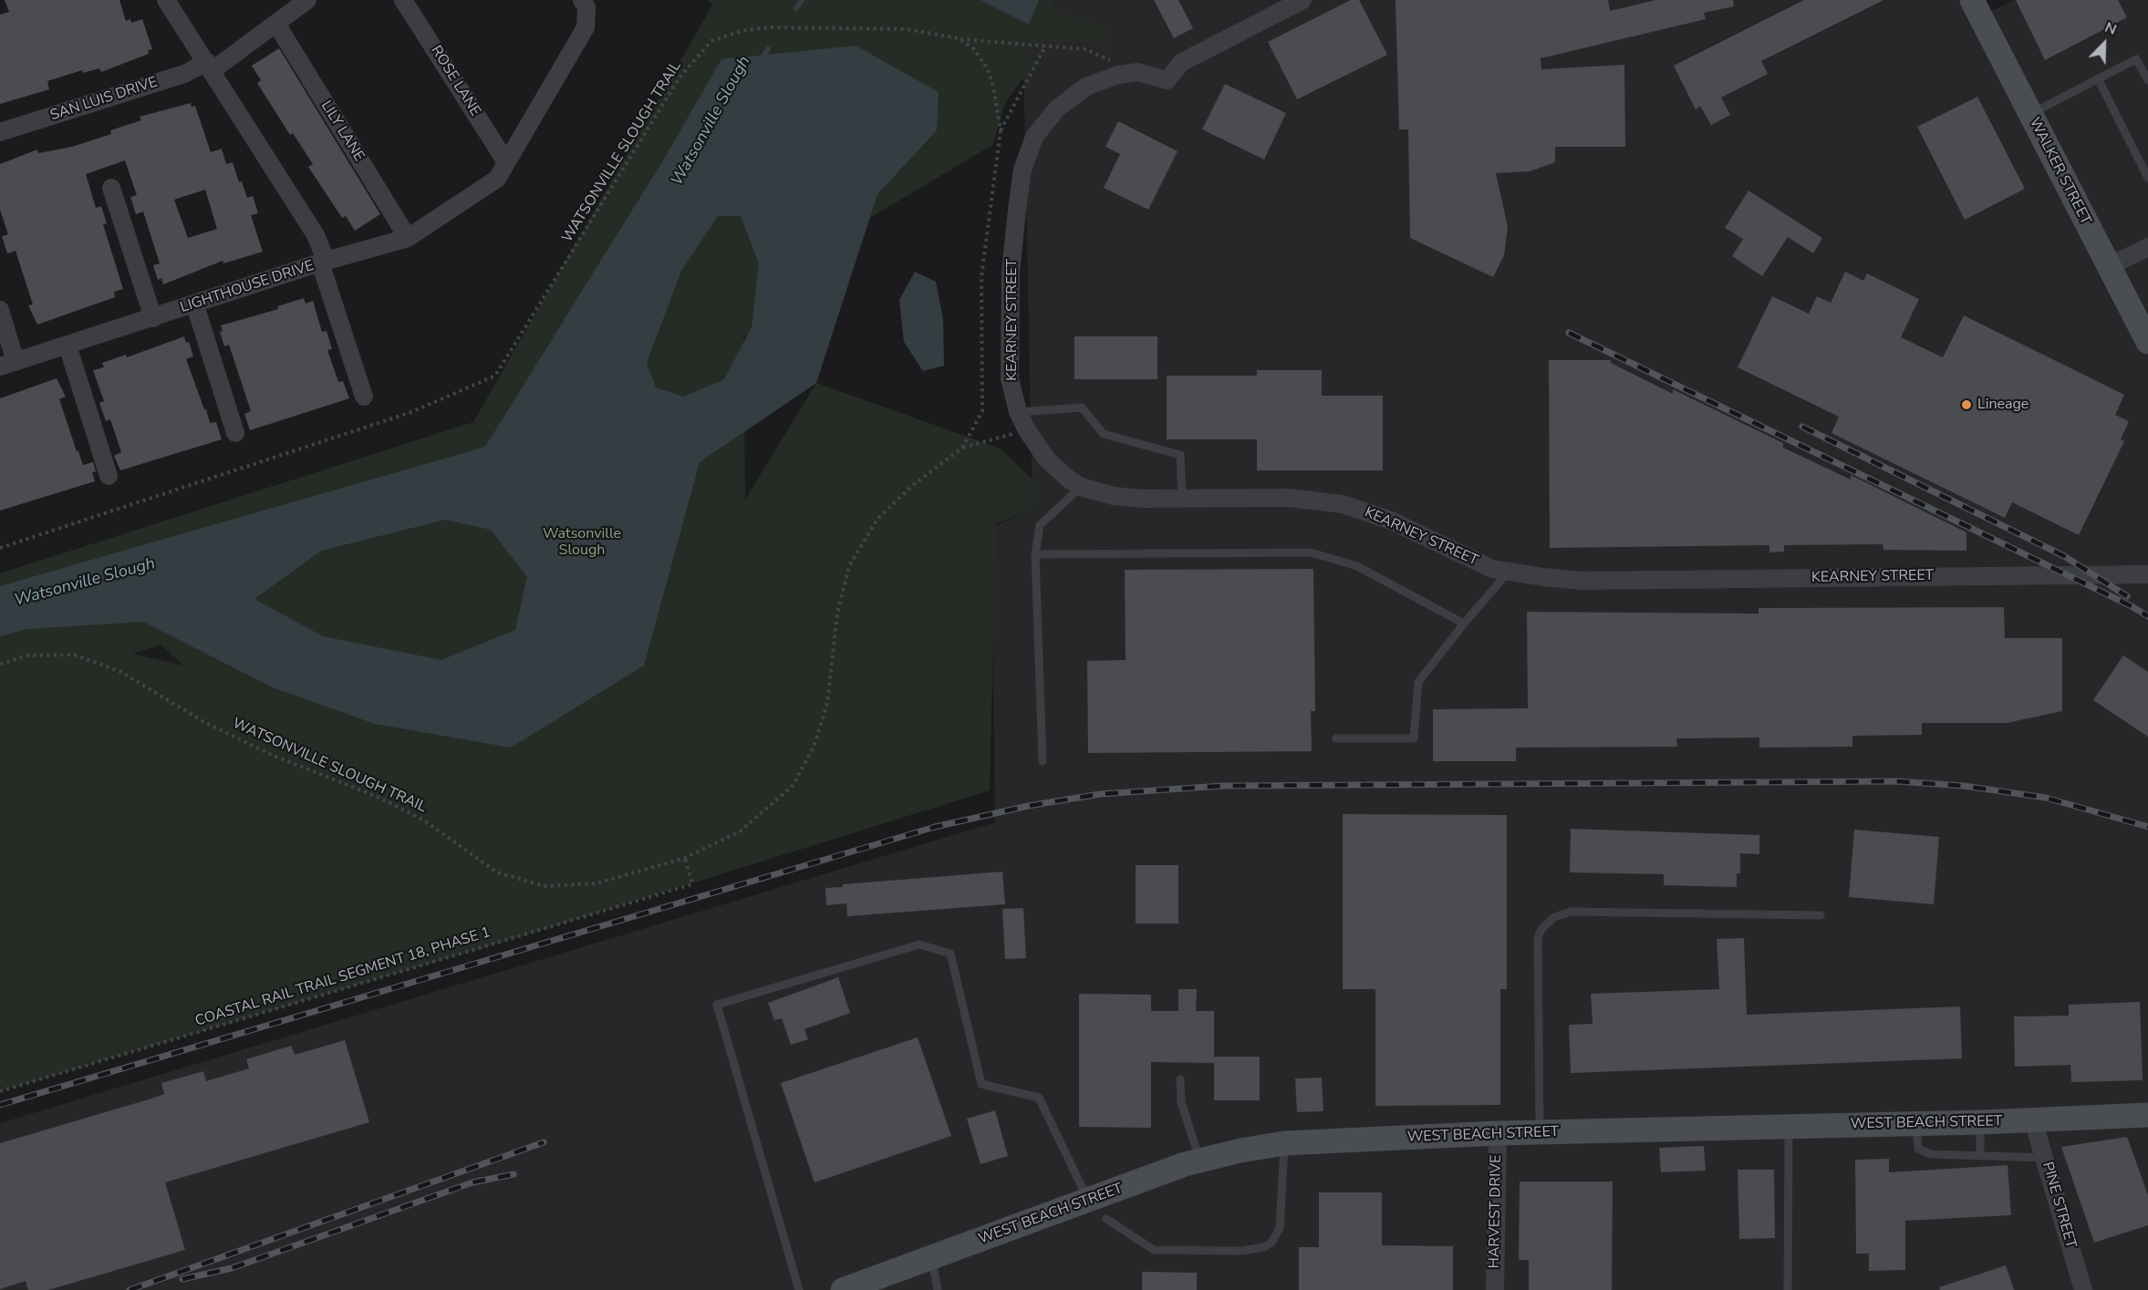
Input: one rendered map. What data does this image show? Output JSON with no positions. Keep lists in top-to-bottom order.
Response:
{
  "streets": {
    "main road": ["WALKER STREET", "WEST BEACH STREET"],
    "street": [
      "ROSE LANE",
      "SAN LUIS DRIVE",
      "LILY LANE",
      "LIGHTHOUSE DRIVE",
      "KEARNEY STREET",
      "PINE STREET",
      "HARVEST DRIVE"
    ],
    "path": ["WATSONVILLE SLOUGH TRAIL", "COASTAL RAIL TRAIL SEGMENT 18, PHASE 1"]
  },
  "crossings": [
    ["SAN LUIS DRIVE", "LILY LANE"],
    ["SAN LUIS DRIVE", "LIGHTHOUSE DRIVE"],
    ["WATSONVILLE SLOUGH TRAIL", "COASTAL RAIL TRAIL SEGMENT 18, PHASE 1"],
    ["WEST BEACH STREET", "PINE STREET"],
    ["WEST BEACH STREET", "HARVEST DRIVE"]
  ],
  "water": ["Watsonville Slough"],
  "parks": ["Watsonville Slough"],
  "places": ["Lineage"],
  "north": "top right"
}
